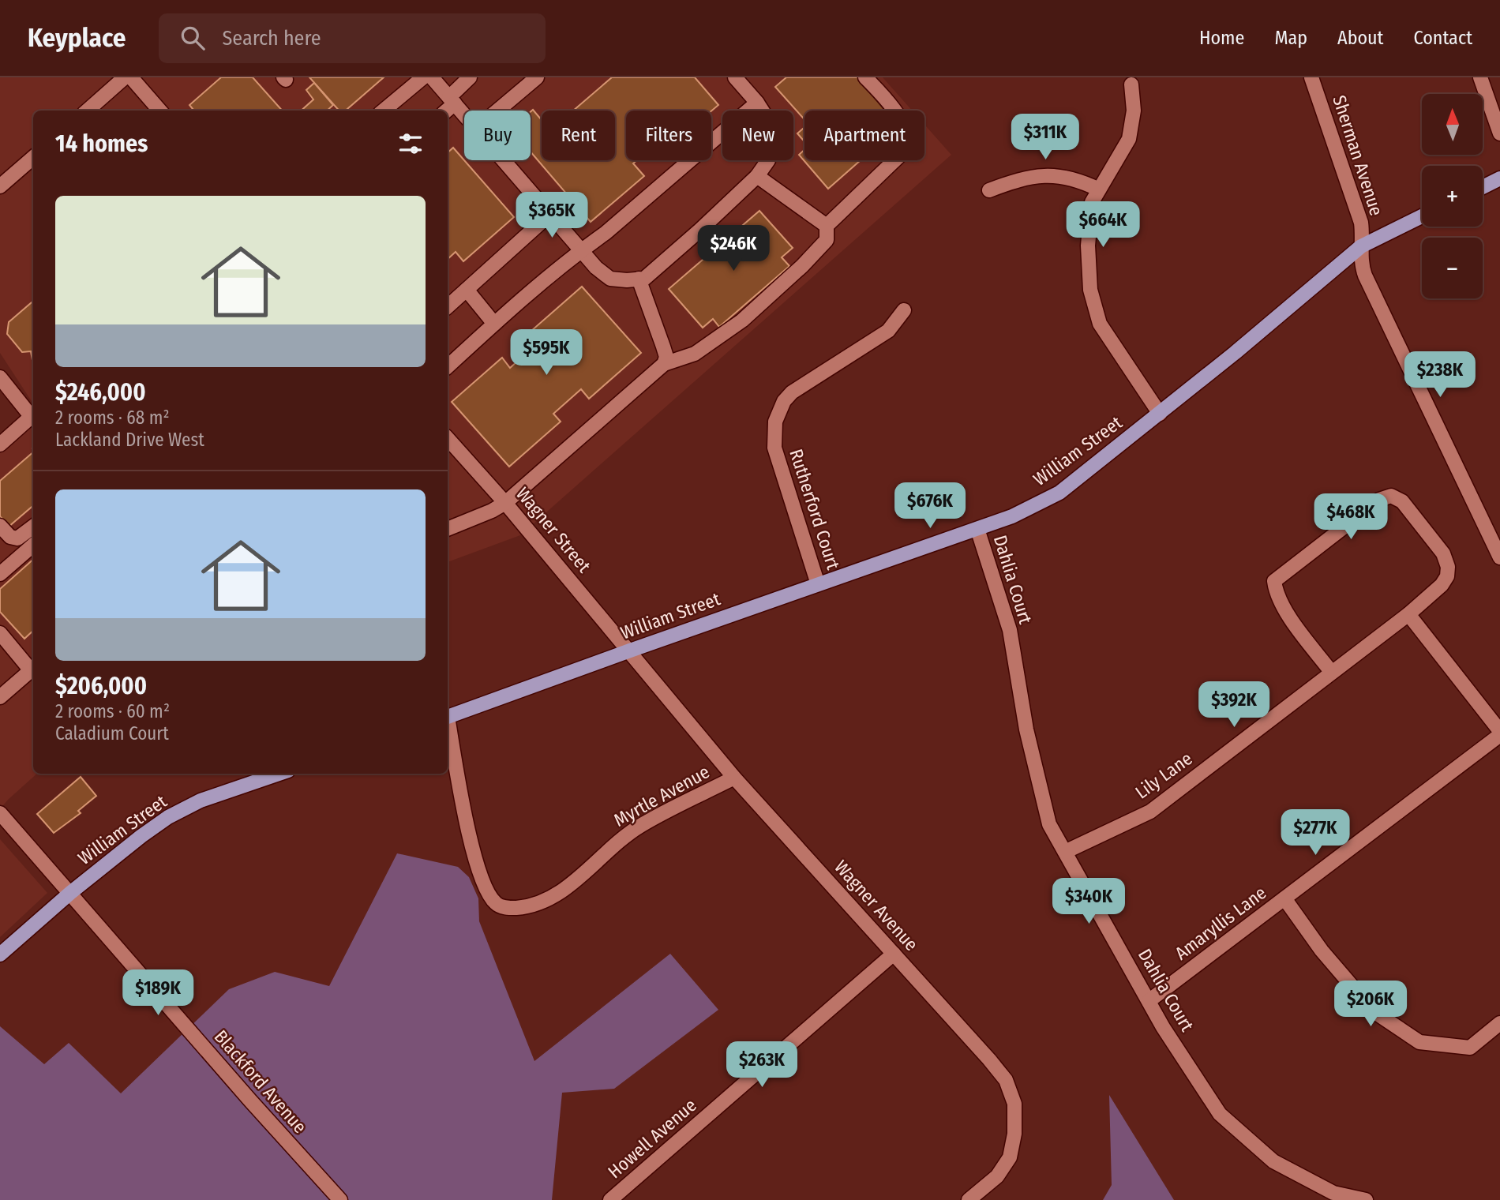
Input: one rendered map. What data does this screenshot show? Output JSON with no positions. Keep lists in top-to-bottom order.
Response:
{
  "streets": {
    "main road": ["William Street"],
    "street": [
      "Sherman Avenue",
      "Rutherford Court",
      "Wagner Street",
      "Dahlia Court",
      "Lily Lane",
      "Myrtle Avenue",
      "Wagner Avenue",
      "Amaryllis Lane",
      "Blackford Avenue",
      "Howell Avenue"
    ]
  },
  "crossings": [
    ["Sherman Avenue", "William Street"],
    ["William Street", "Rutherford Court"],
    ["William Street", "Wagner Street"],
    ["William Street", "Dahlia Court"],
    ["William Street", "Wagner Avenue"],
    ["William Street", "Blackford Avenue"],
    ["Wagner Street", "Wagner Avenue"],
    ["Dahlia Court", "Lily Lane"],
    ["Dahlia Court", "Amaryllis Lane"],
    ["Myrtle Avenue", "Wagner Avenue"],
    ["Wagner Avenue", "Howell Avenue"]
  ],
  "north": "top",
  "page": {
    "header": "Keyplace",
    "search": "Search here",
    "nav": [
      "Home",
      "Map",
      "About",
      "Contact"
    ],
    "map_buttons": ["+", "−"],
    "chip": [
      "Buy",
      "Rent",
      "Filters",
      "New",
      "Apartment"
    ],
    "heading": "14 homes",
    "price": [
      "$311K",
      "$365K",
      "$664K",
      "$246K",
      "$595K",
      "$238K",
      "$676K",
      "$468K",
      "$392K",
      "$277K",
      "$340K",
      "$189K",
      "$206K",
      "$263K"
    ],
    "list": [
      {
        "name": "$246,000",
        "note": "2 rooms · 68 m² · Lackland Drive West"
      },
      {
        "name": "$206,000",
        "note": "2 rooms · 60 m² · Caladium Court"
      }
    ]
  }
}
